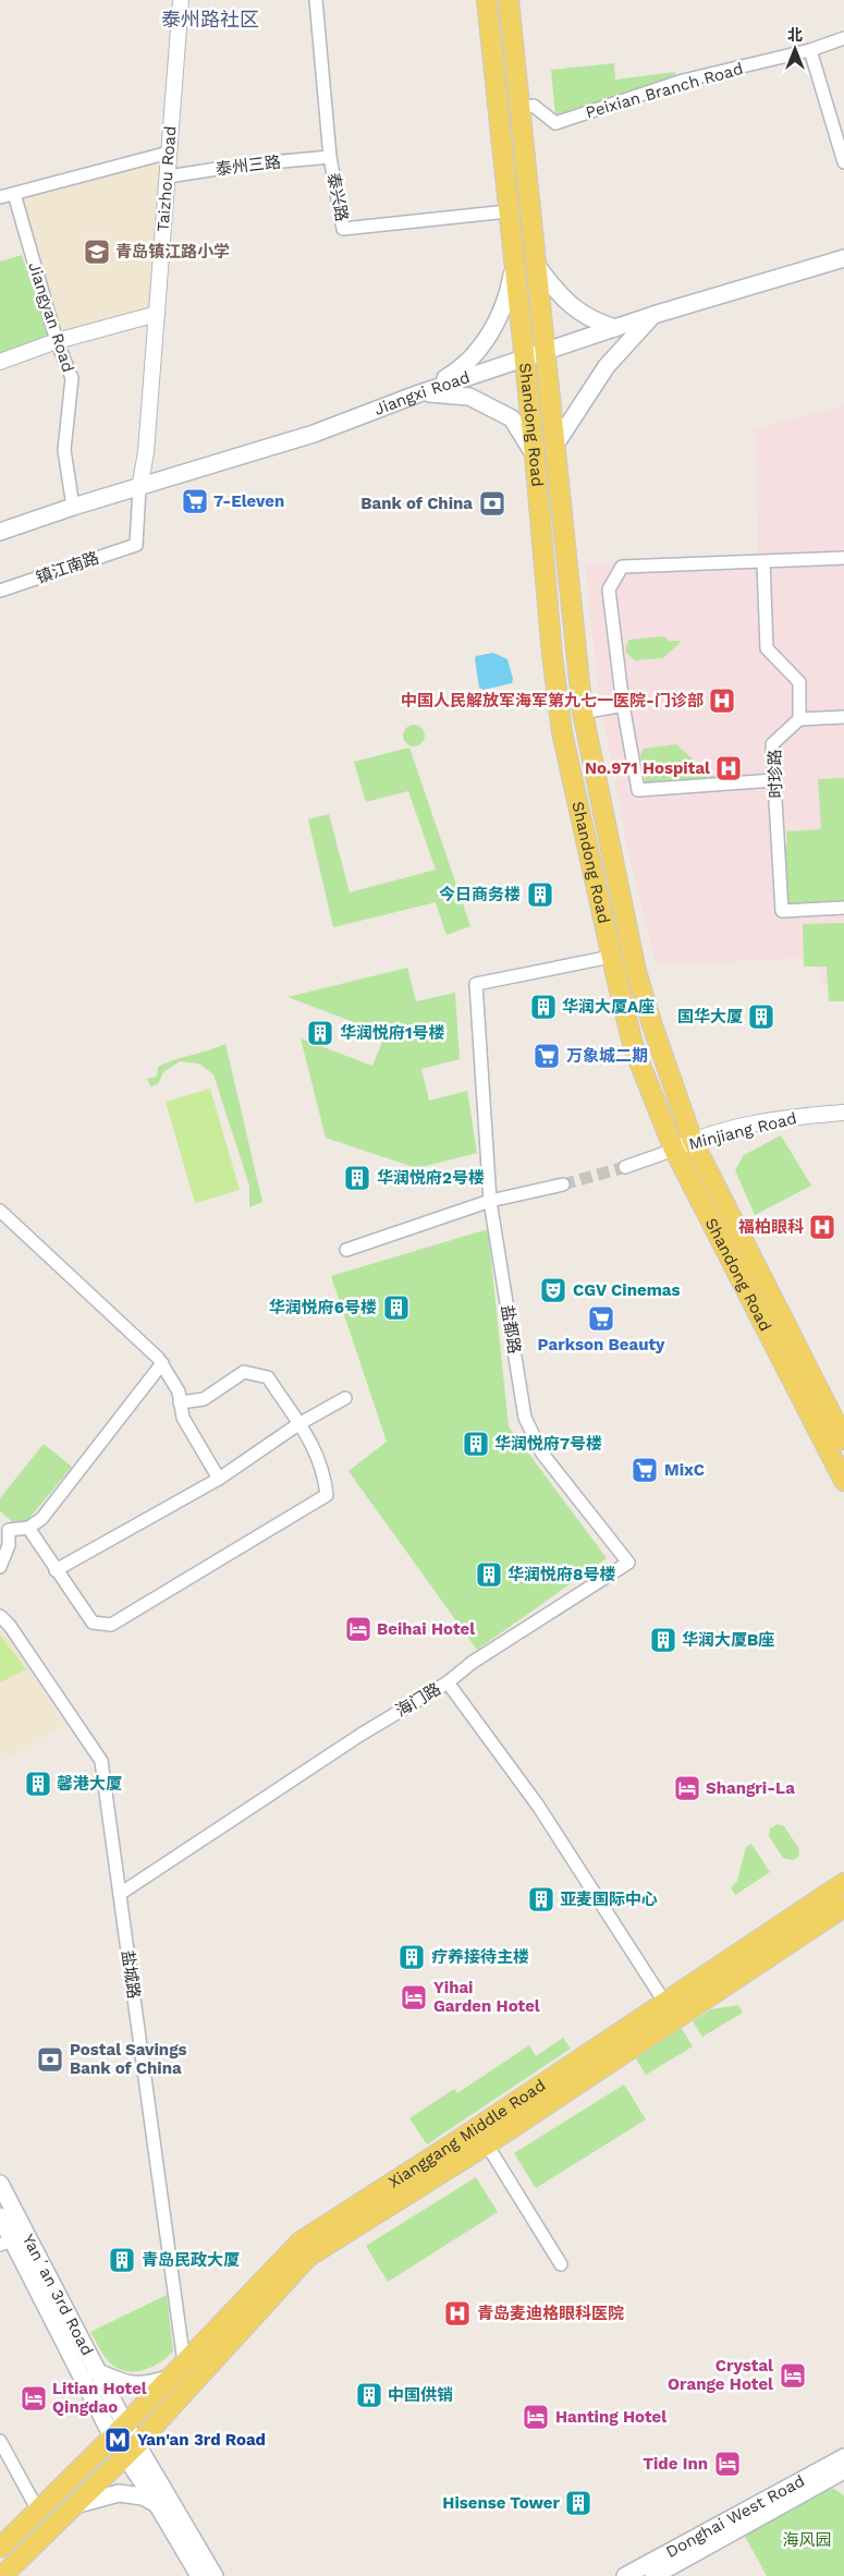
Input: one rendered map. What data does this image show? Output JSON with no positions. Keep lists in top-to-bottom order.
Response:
{
  "streets": {
    "main road": [
      "Jiangxi Road",
      "Shandong Road",
      "Xianggang Middle Road",
      "Yan´an 3rd Road",
      "Donghai West Road"
    ],
    "street": [
      "Peixian Branch Road",
      "泰州三路",
      "Taizhou Road",
      "泰兴路",
      "Jiangyan Road",
      "镇江南路",
      "时珍路",
      "Minjiang Road",
      "盐都路",
      "海门路",
      "盐城路"
    ]
  },
  "crossings": [
    ["Peixian Branch Road", "Shandong Road"],
    ["泰州三路", "Taizhou Road"],
    ["泰州三路", "泰兴路"],
    ["Taizhou Road", "Jiangxi Road"],
    ["Taizhou Road", "镇江南路"],
    ["泰兴路", "Shandong Road"],
    ["Jiangyan Road", "Jiangxi Road"],
    ["Jiangxi Road", "Shandong Road"],
    ["Jiangxi Road", "镇江南路"],
    ["Shandong Road", "Minjiang Road"],
    ["Shandong Road", "盐都路"],
    ["盐都路", "海门路"],
    ["海门路", "盐城路"],
    ["海门路", "Xianggang Middle Road"],
    ["盐城路", "Xianggang Middle Road"],
    ["Xianggang Middle Road", "Yan´an 3rd Road"]
  ],
  "districts": ["泰州路社区"],
  "parks": ["海风园"],
  "places": {
    "school or university": ["青岛镇江路小学"],
    "supermarket": [
      "7-Eleven",
      "万象城二期",
      "Parkson Beauty",
      "MixC"
    ],
    "bank": ["Bank of China", "Postal Savings Bank of China"],
    "hospital": [
      "中国人民解放军海军第九七一医院-门诊部",
      "No.971 Hospital",
      "福柏眼科",
      "青岛麦迪格眼科医院"
    ],
    "building": [
      "今日商务楼",
      "华润大厦A座",
      "国华大厦",
      "华润悦府1号楼",
      "华润悦府2号楼",
      "华润悦府6号楼",
      "华润悦府7号楼",
      "华润悦府8号楼",
      "华润大厦B座",
      "馨港大厦",
      "亚麦国际中心",
      "疗养接待主楼",
      "青岛民政大厦",
      "中国供销",
      "Hisense Tower"
    ],
    "theatre": ["CGV Cinemas"],
    "hotel": [
      "Beihai Hotel",
      "Shangri-La",
      "Yihai Garden Hotel",
      "Crystal Orange Hotel",
      "Litian Hotel Qingdao",
      "Hanting Hotel",
      "Tide Inn"
    ],
    "metro station": ["Yan'an 3rd Road"]
  },
  "north": "top"
}
